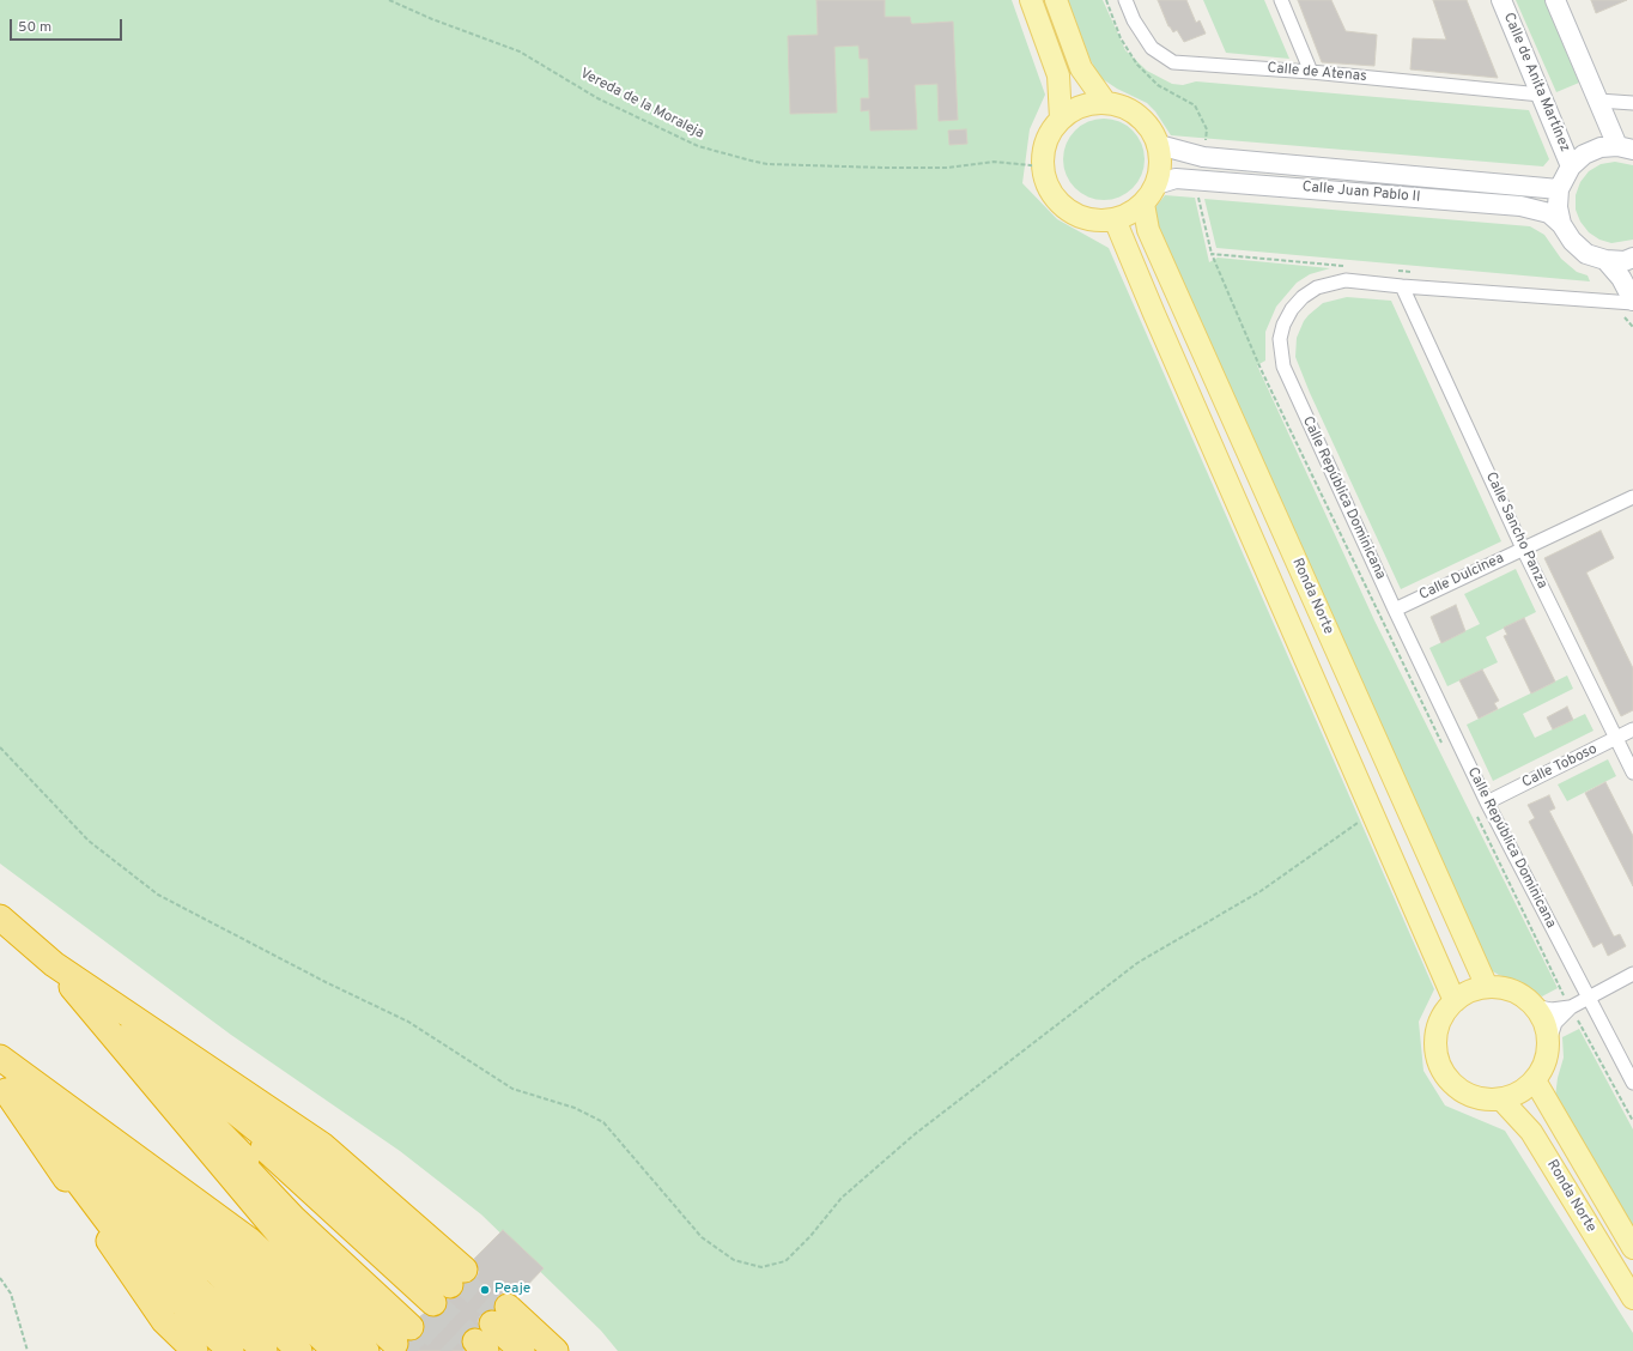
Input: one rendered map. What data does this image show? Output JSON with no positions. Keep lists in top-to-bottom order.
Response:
{
  "streets": {
    "main road": ["Calle de Anita Martínez", "Calle Juan Pablo II", "Ronda Norte"],
    "street": [
      "Calle de Atenas",
      "Calle República Dominicana",
      "Calle Sancho Panza",
      "Calle Dulcinea",
      "Calle Toboso"
    ],
    "path": ["Vereda de la Moraleja"]
  },
  "crossings": [
    ["Calle de Atenas", "Calle de Anita Martínez"],
    ["Vereda de la Moraleja", "Calle Juan Pablo II"],
    ["Vereda de la Moraleja", "Ronda Norte"],
    ["Calle Juan Pablo II", "Ronda Norte"],
    ["Calle República Dominicana", "Calle Sancho Panza"],
    ["Calle República Dominicana", "Calle Dulcinea"],
    ["Calle República Dominicana", "Calle Toboso"],
    ["Calle Sancho Panza", "Calle Dulcinea"],
    ["Calle Sancho Panza", "Calle Toboso"]
  ],
  "places": ["Peaje"],
  "scale_bar": "50 m"
}
